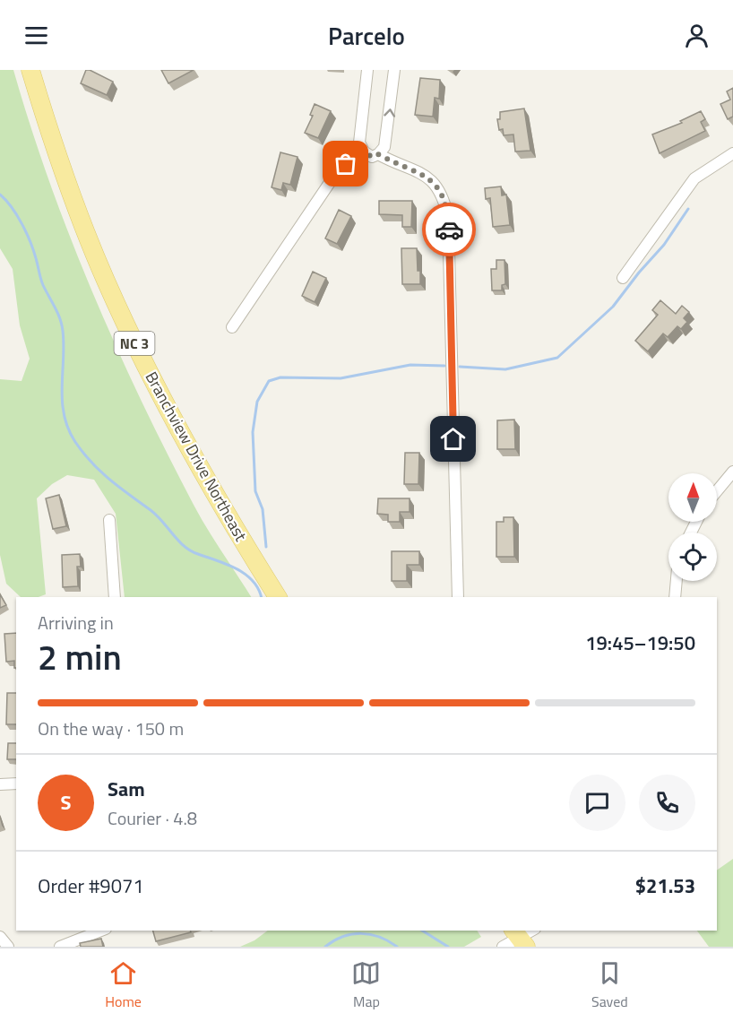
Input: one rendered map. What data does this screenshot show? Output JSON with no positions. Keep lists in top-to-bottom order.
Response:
{
  "streets": {
    "main road": ["NC 3", "Branchview Drive Northeast"]
  },
  "north": "top",
  "page": {
    "header": "Parcelo",
    "heading": ["2 min", "Arriving in", "19:45–19:50"],
    "panel": [
      "Sam",
      "Courier · 4.8",
      "Order #9071",
      "$21.53"
    ],
    "bar": "On the way · 150 m",
    "round": "S",
    "tabs": ["Home", "Map", "Saved"]
  }
}
